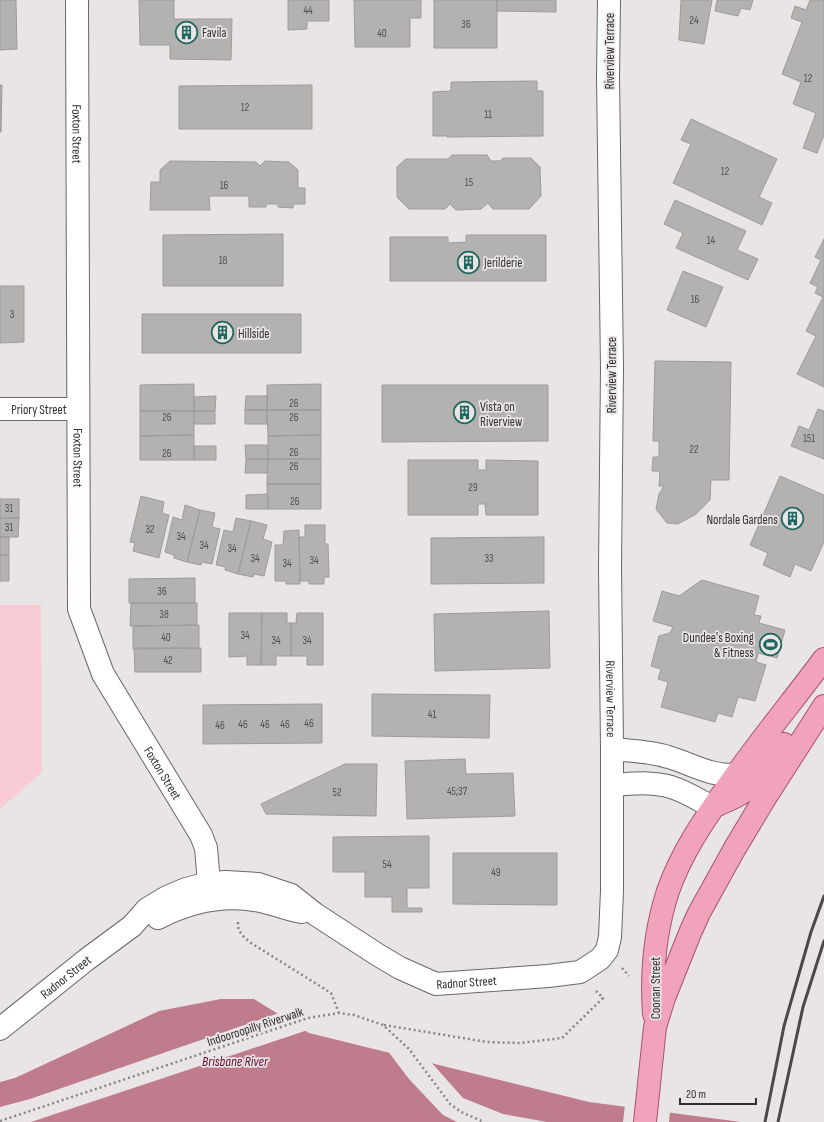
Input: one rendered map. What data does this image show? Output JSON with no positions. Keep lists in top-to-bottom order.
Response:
{
  "streets": {
    "main road": ["Coonan Street"],
    "street": [
      "Riverview Terrace",
      "Foxton Street",
      "Priory Street",
      "Radnor Street"
    ],
    "path": ["Indooroopilly Riverwalk"]
  },
  "crossings": [
    ["Riverview Terrace", "Radnor Street"],
    ["Riverview Terrace", "Coonan Street"],
    ["Foxton Street", "Priory Street"],
    ["Foxton Street", "Radnor Street"]
  ],
  "water": ["Brisbane River"],
  "places": {
    "building": [
      "Favila",
      "Jerilderie",
      "Hillside",
      "Vista on Riverview",
      "Nordale Gardens"
    ],
    "sports": ["Dundee's Boxing & Fitness"]
  },
  "house_numbers": [
    "44",
    "24",
    "36",
    "40",
    "12",
    "12",
    "11",
    "12",
    "15",
    "16",
    "14",
    "18",
    "16",
    "3",
    "26",
    "26",
    "26",
    "151",
    "22",
    "26",
    "26",
    "26",
    "29",
    "26",
    "31",
    "31",
    "32",
    "34",
    "34",
    "34",
    "34",
    "33",
    "34",
    "34",
    "36",
    "38",
    "34",
    "40",
    "34",
    "34",
    "42",
    "41",
    "46",
    "46",
    "46",
    "46",
    "46",
    "45;37",
    "52",
    "54",
    "49"
  ],
  "scale_bar": "20 m"
}
